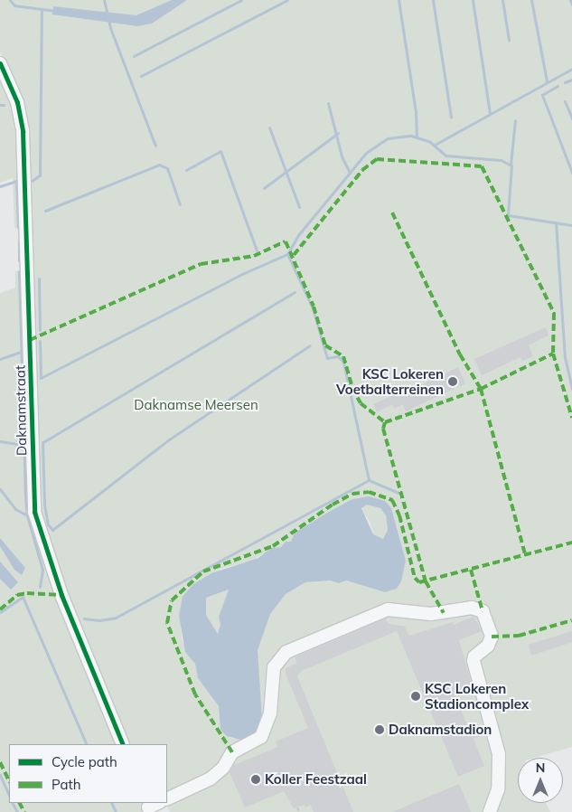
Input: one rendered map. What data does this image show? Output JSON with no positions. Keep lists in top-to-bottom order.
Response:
{
  "streets": {
    "street": ["Daknamstraat"]
  },
  "parks": ["Daknamse Meersen"],
  "places": [
    "KSC Lokeren Voetbalterreinen",
    "KSC Lokeren Stadioncomplex",
    "Daknamstadion",
    "Koller Feestzaal"
  ],
  "legend": ["Cycle path", "Path"],
  "north": "top"
}
